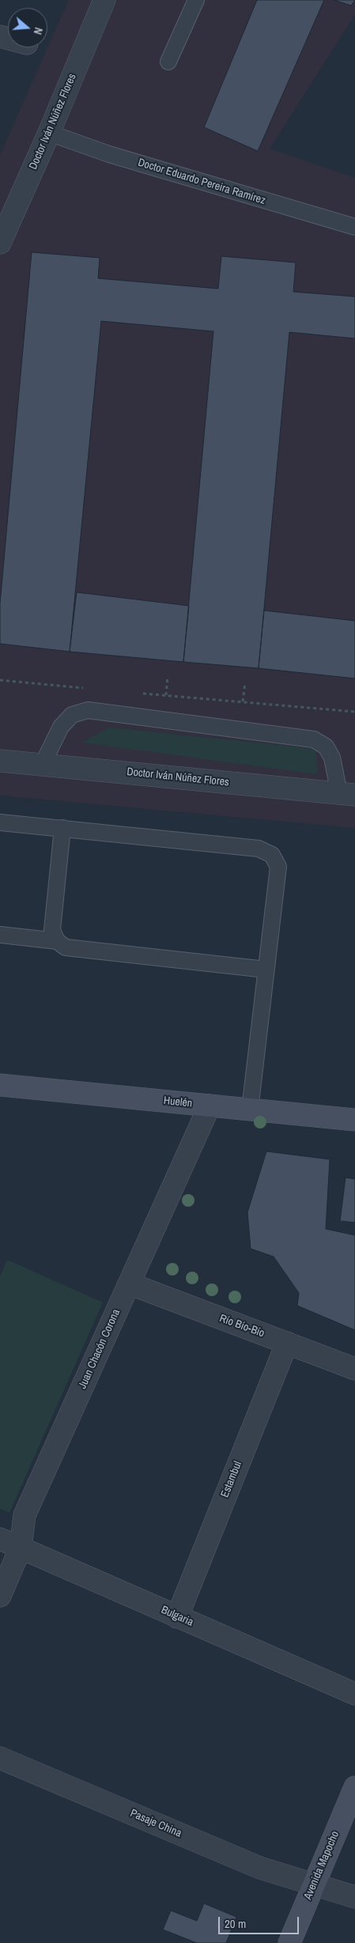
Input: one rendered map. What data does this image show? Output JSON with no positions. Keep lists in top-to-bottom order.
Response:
{
  "streets": {
    "main road": ["Huelén", "Avenida Mapocho"],
    "street": [
      "Doctor Iván Núñez Flores",
      "Río Bío-Bío",
      "Juan Chacón Corona",
      "Estambul",
      "Bulgaria",
      "Pasaje China"
    ],
    "lane": ["Doctor Eduardo Pereira Ramírez"]
  },
  "crossings": [
    ["Doctor Iván Núñez Flores", "Doctor Eduardo Pereira Ramírez"],
    ["Huelén", "Juan Chacón Corona"],
    ["Río Bío-Bío", "Juan Chacón Corona"],
    ["Río Bío-Bío", "Estambul"],
    ["Juan Chacón Corona", "Bulgaria"],
    ["Estambul", "Bulgaria"],
    ["Pasaje China", "Avenida Mapocho"]
  ],
  "scale_bar": "20 m",
  "north": "right"
}
